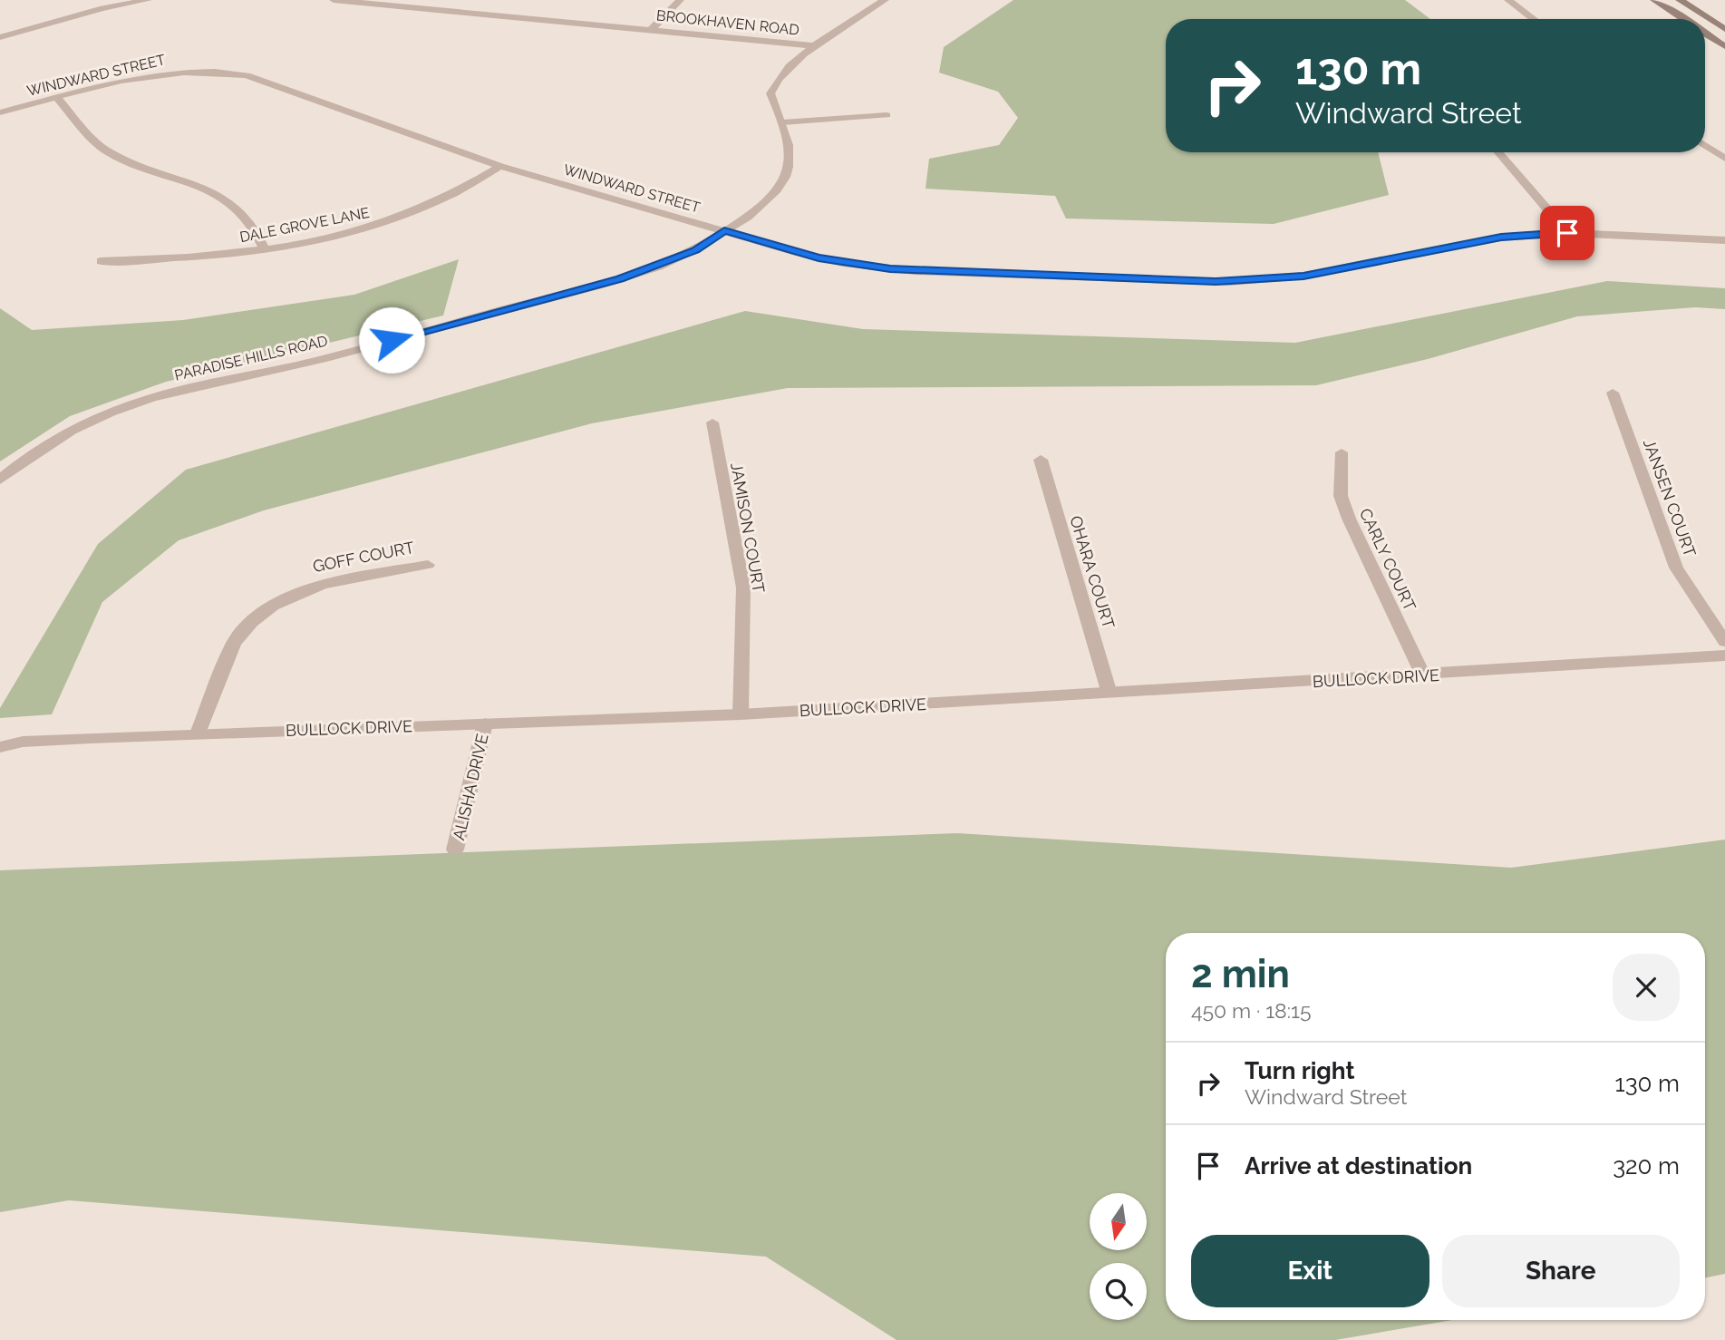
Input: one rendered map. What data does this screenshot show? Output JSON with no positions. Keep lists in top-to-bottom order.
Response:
{
  "streets": {
    "street": [
      "BROOKHAVEN ROAD",
      "WINDWARD STREET",
      "DALE GROVE LANE",
      "PARADISE HILLS ROAD",
      "JANSEN COURT",
      "JAMISON COURT",
      "GOFF COURT",
      "CARLY COURT",
      "OHARA COURT",
      "BULLOCK DRIVE",
      "ALISHA DRIVE"
    ]
  },
  "crossings": [
    ["BROOKHAVEN ROAD", "PARADISE HILLS ROAD"],
    ["WINDWARD STREET", "DALE GROVE LANE"],
    ["WINDWARD STREET", "PARADISE HILLS ROAD"],
    ["JAMISON COURT", "BULLOCK DRIVE"],
    ["GOFF COURT", "BULLOCK DRIVE"],
    ["CARLY COURT", "BULLOCK DRIVE"],
    ["OHARA COURT", "BULLOCK DRIVE"],
    ["BULLOCK DRIVE", "ALISHA DRIVE"]
  ],
  "north": "bottom",
  "page": {
    "turn": ["130 m", "Windward Street"],
    "heading": ["2 min", "450 m · 18:15"],
    "list": [
      {
        "name": "Turn right",
        "note": "Windward Street",
        "value": "130 m"
      },
      {
        "name": "Arrive at destination",
        "value": "320 m"
      }
    ],
    "buttons": ["Exit", "Share"]
  }
}
